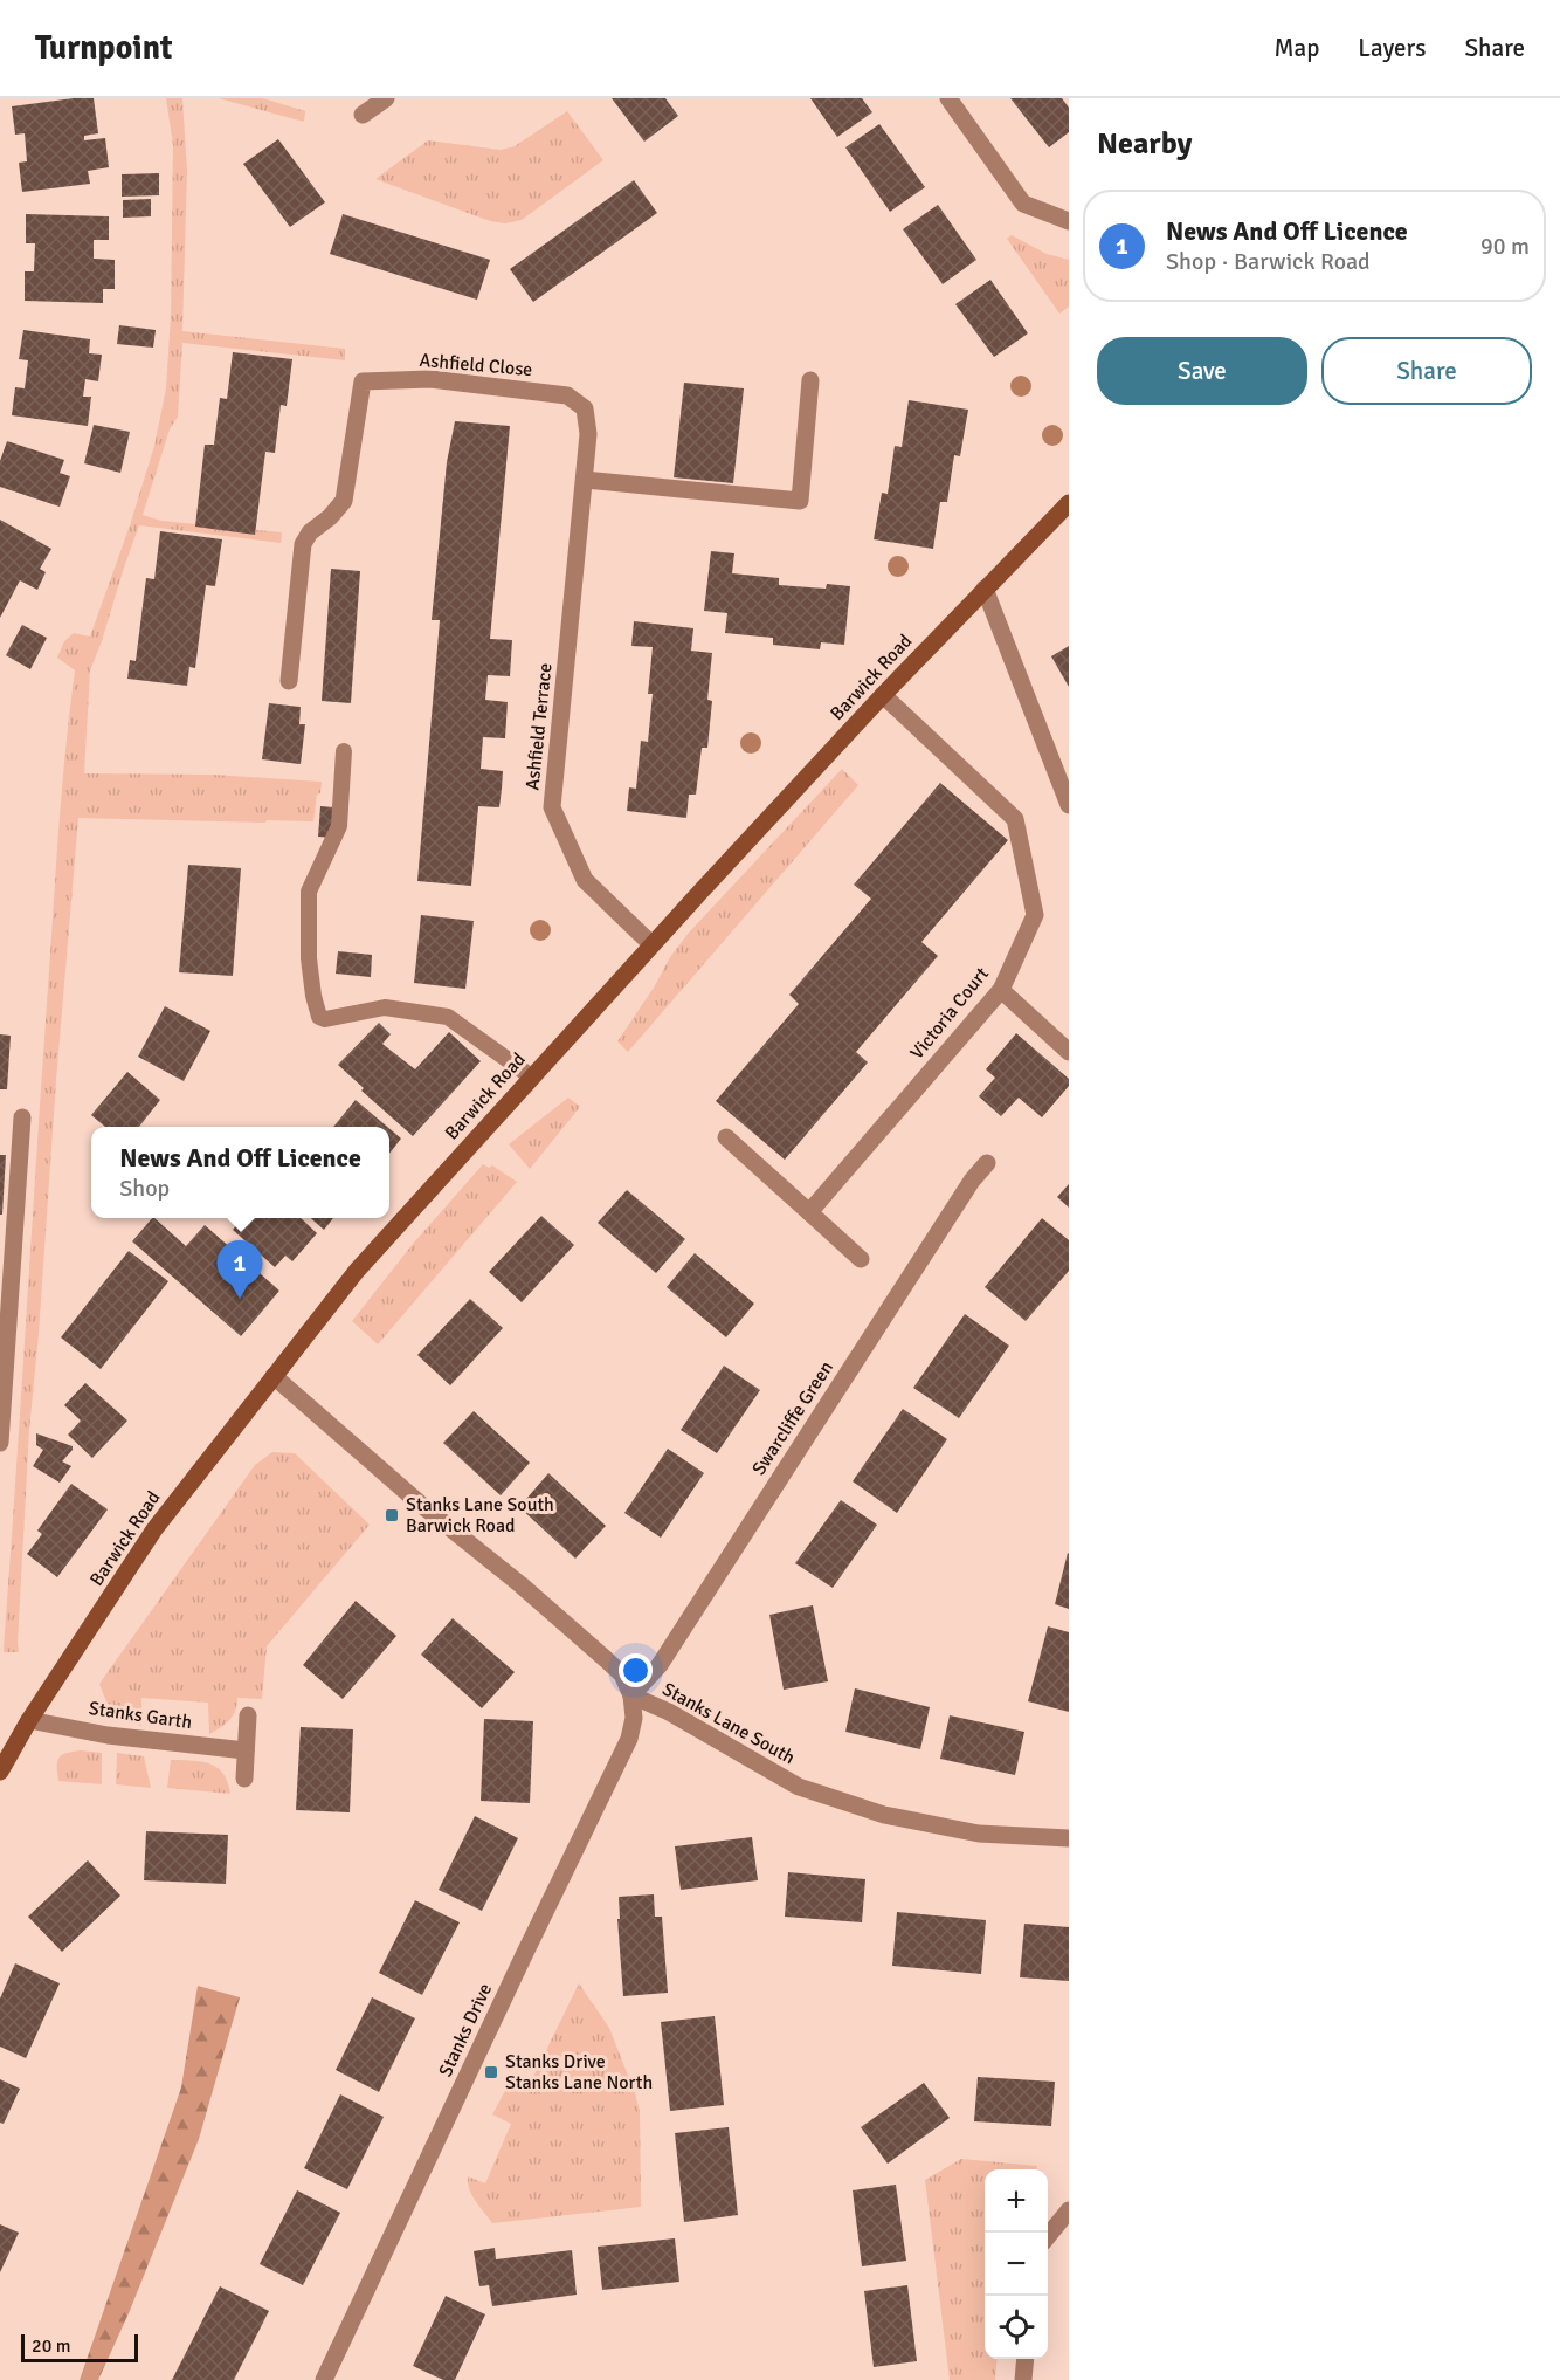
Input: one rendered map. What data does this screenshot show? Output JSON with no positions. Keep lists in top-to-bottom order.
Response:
{
  "streets": {
    "street": [
      "Ashfield Close",
      "Barwick Road",
      "Ashfield Terrace",
      "Victoria Court",
      "Swarcliffe Green",
      "Stanks Garth",
      "Stanks Lane South",
      "Stanks Drive"
    ]
  },
  "crossings": [
    ["Ashfield Close", "Ashfield Terrace"],
    ["Barwick Road", "Ashfield Terrace"],
    ["Barwick Road", "Victoria Court"],
    ["Barwick Road", "Stanks Garth"],
    ["Barwick Road", "Stanks Lane South"],
    ["Swarcliffe Green", "Stanks Lane South"],
    ["Swarcliffe Green", "Stanks Drive"],
    ["Stanks Lane South", "Stanks Drive"]
  ],
  "places": {
    "transit": ["Stanks Lane South Barwick Road", "Stanks Drive Stanks Lane North"]
  },
  "scale_bar": "20 m",
  "page": {
    "header": "Turnpoint",
    "nav": ["Map", "Layers", "Share"],
    "heading": "Nearby",
    "list": [
      {
        "mark": "1",
        "name": "News And Off Licence",
        "note": "Shop · Barwick Road",
        "value": "90 m"
      }
    ],
    "buttons": ["Save", "Share"],
    "popup": ["News And Off Licence", "Shop"],
    "pins": "1",
    "map_buttons": ["+", "−"],
    "scale": "20 m"
  }
}
